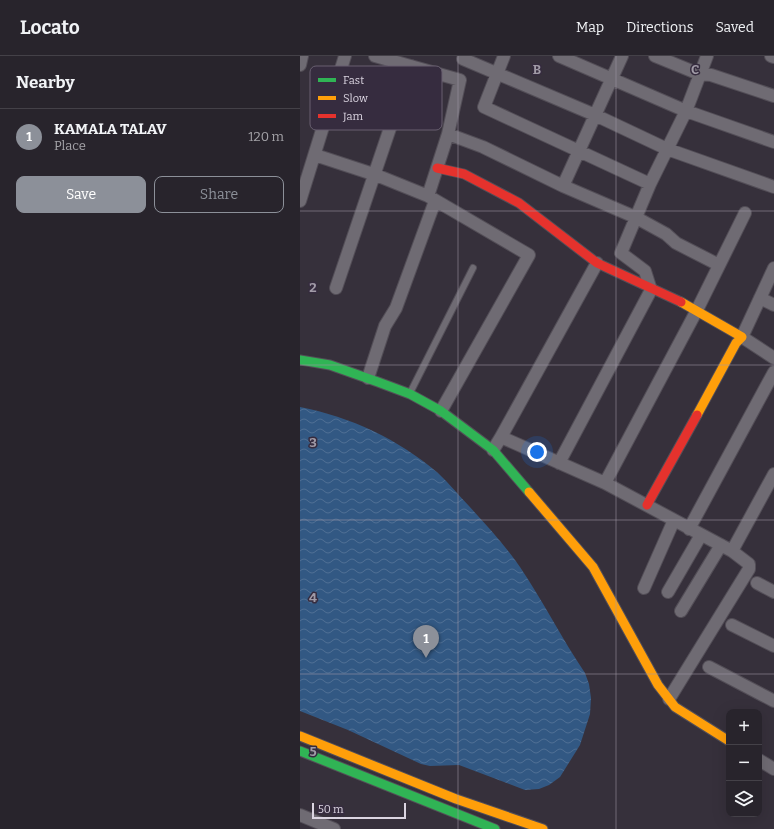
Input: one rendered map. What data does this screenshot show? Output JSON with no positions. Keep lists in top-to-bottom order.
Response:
{
  "legend": ["Fast", "Slow", "Jam"],
  "scale_bar": "50 m",
  "page": {
    "header": "Locato",
    "nav": ["Map", "Directions", "Saved"],
    "heading": "Nearby",
    "list": [
      {
        "mark": "1",
        "name": "KAMALA TALAV",
        "note": "Place",
        "value": "120 m"
      }
    ],
    "buttons": ["Save", "Share"],
    "pins": "1",
    "map_buttons": ["+", "−"],
    "scale": "50 m"
  },
  "grid": {
    "columns": ["B", "C"],
    "rows": [
      "2",
      "3",
      "4",
      "5"
    ]
  }
}
